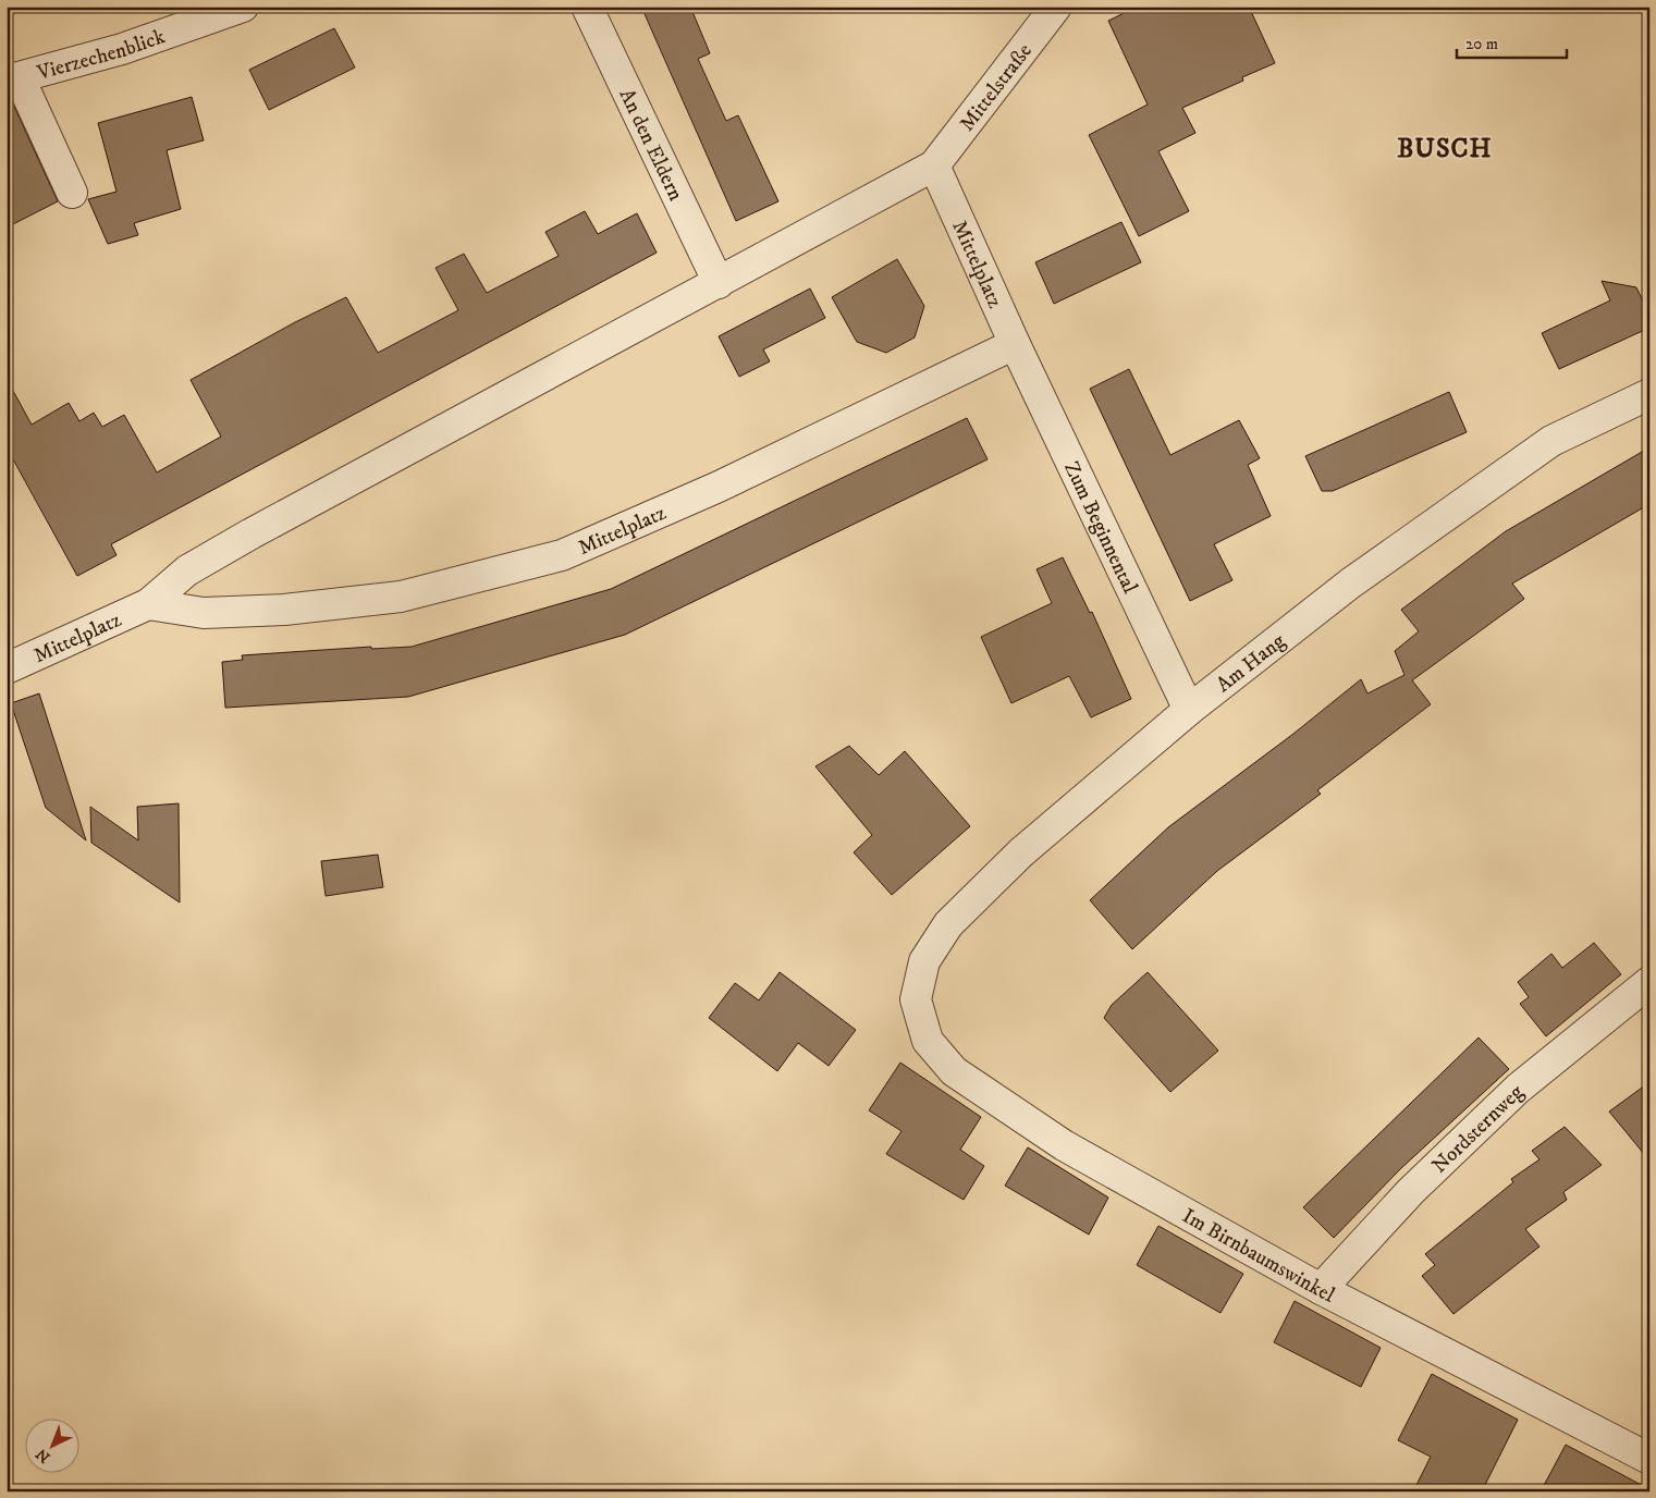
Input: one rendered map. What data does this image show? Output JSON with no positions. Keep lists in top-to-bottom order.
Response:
{
  "streets": {
    "street": [
      "Vierzechenblick",
      "Mittelstraße",
      "An den Eldern",
      "Mittelplatz",
      "Zum Beginnental",
      "Am Hang",
      "Nordsternweg",
      "Im Birnbaumswinkel"
    ]
  },
  "crossings": [
    ["Mittelstraße", "Mittelplatz"],
    ["An den Eldern", "Mittelplatz"],
    ["Mittelplatz", "Zum Beginnental"],
    ["Zum Beginnental", "Am Hang"],
    ["Am Hang", "Im Birnbaumswinkel"],
    ["Nordsternweg", "Im Birnbaumswinkel"]
  ],
  "districts": ["BUSCH"],
  "scale_bar": "20 m",
  "north": "bottom left"
}
